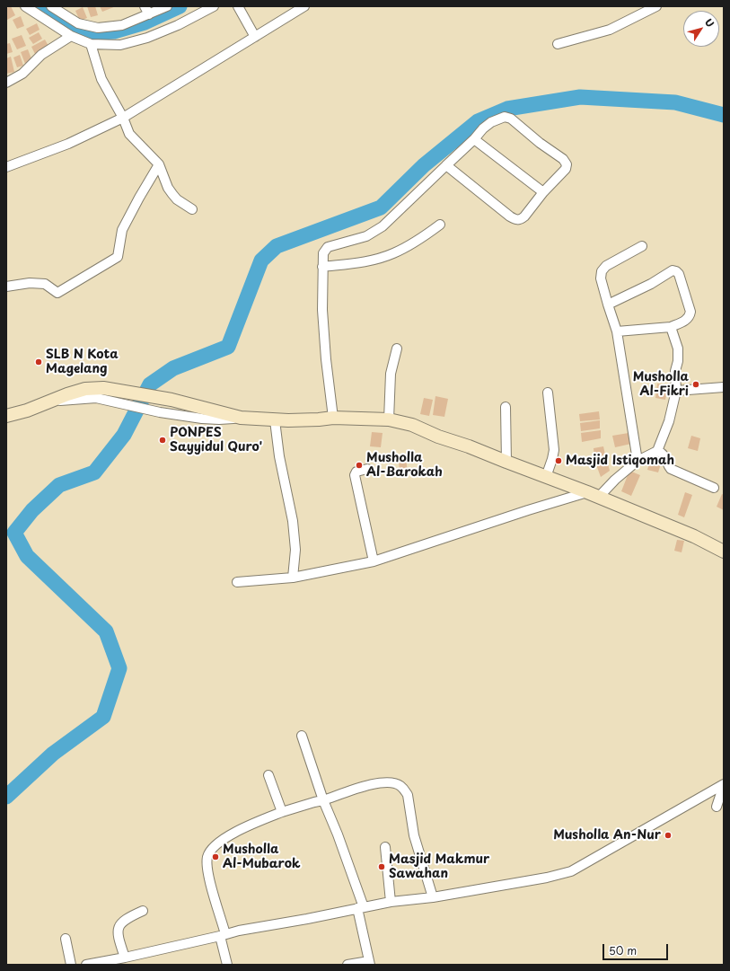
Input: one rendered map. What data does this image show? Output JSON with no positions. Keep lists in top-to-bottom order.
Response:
{
  "places": [
    "SLB N Kota Magelang",
    "Musholla Al-Fikri",
    "PONPES Sayyidul Quro'",
    "Masjid Istiqomah",
    "Musholla Al-Barokah",
    "Musholla An-Nur",
    "Musholla Al-Mubarok",
    "Masjid Makmur Sawahan"
  ],
  "scale_bar": "50 m",
  "north": "top right"
}
